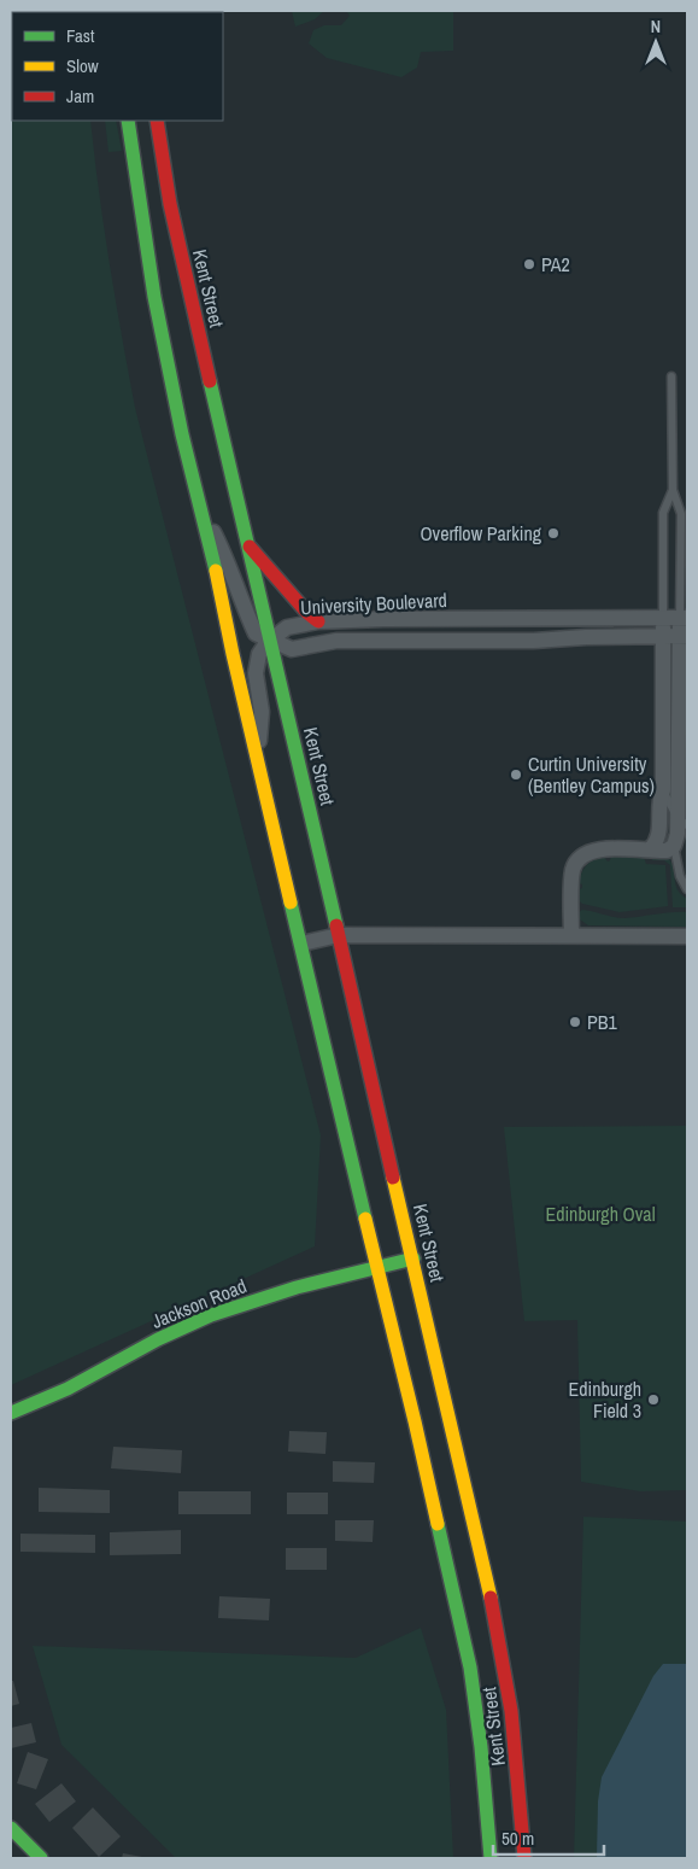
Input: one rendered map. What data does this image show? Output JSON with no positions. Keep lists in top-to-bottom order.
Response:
{
  "streets": {
    "main road": ["Kent Street", "Jackson Road"],
    "street": ["University Boulevard"]
  },
  "crossings": [
    ["Kent Street", "University Boulevard"],
    ["Kent Street", "Jackson Road"]
  ],
  "parks": ["Edinburgh Oval"],
  "places": [
    "PA2",
    "Overflow Parking",
    "Curtin University (Bentley Campus)",
    "PB1",
    "Edinburgh Field 3"
  ],
  "legend": ["Fast", "Slow", "Jam"],
  "scale_bar": "50 m",
  "north": "top"
}
